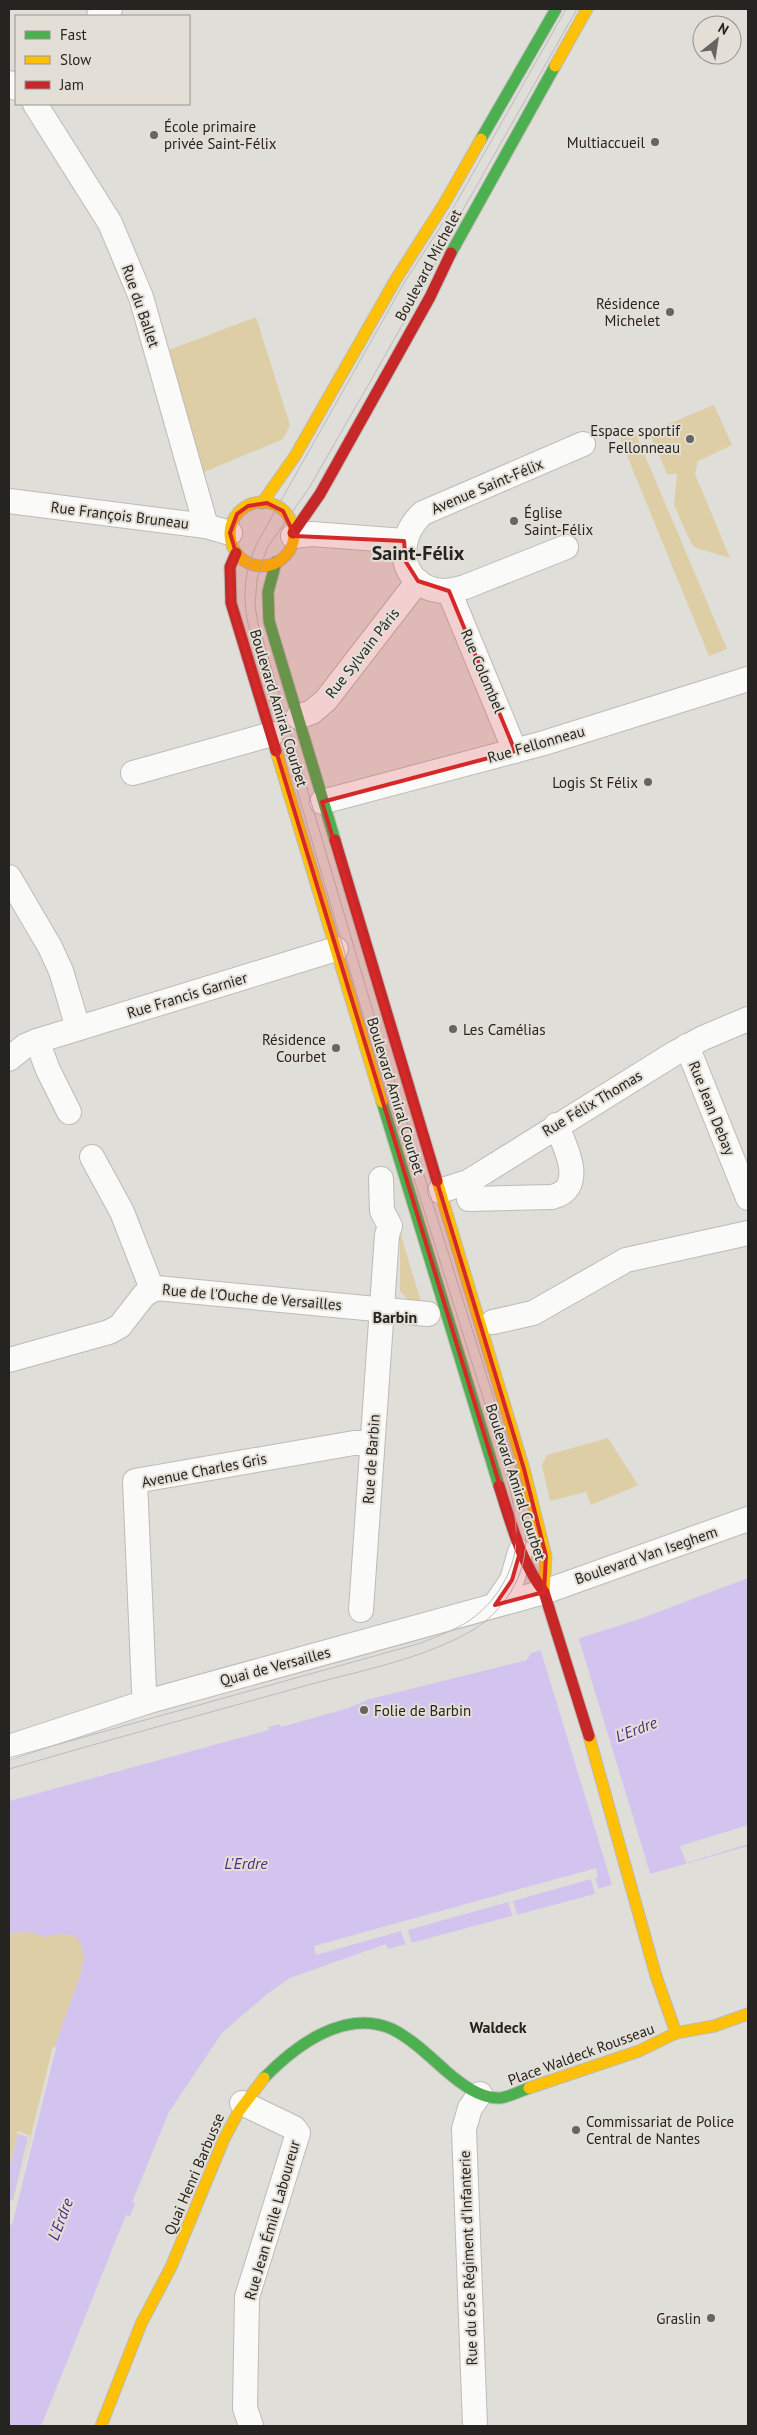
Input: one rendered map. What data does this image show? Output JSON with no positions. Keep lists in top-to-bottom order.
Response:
{
  "streets": {
    "street": [
      "Boulevard Michelet",
      "Rue du Ballet",
      "Avenue Saint-Félix",
      "Rue François Bruneau",
      "Rue Sylvain Pâris",
      "Rue Colombel",
      "Boulevard Amiral Courbet",
      "Rue Fellonneau",
      "Rue Francis Garnier",
      "Rue Félix Thomas",
      "Rue Jean Debay",
      "Rue de l'Ouche de Versailles",
      "Rue de Barbin",
      "Avenue Charles Gris",
      "Boulevard Van Iseghem",
      "Quai de Versailles",
      "Place Waldeck Rousseau",
      "Quai Henri Barbusse",
      "Rue Jean Émile Laboureur",
      "Rue du 65e Régiment d'Infanterie"
    ]
  },
  "crossings": [
    ["Boulevard Michelet", "Rue François Bruneau"],
    ["Boulevard Michelet", "Boulevard Amiral Courbet"],
    ["Rue du Ballet", "Rue François Bruneau"],
    ["Rue François Bruneau", "Boulevard Amiral Courbet"],
    ["Rue Sylvain Pâris", "Boulevard Amiral Courbet"],
    ["Rue Colombel", "Rue Fellonneau"],
    ["Boulevard Amiral Courbet", "Rue Fellonneau"],
    ["Boulevard Amiral Courbet", "Rue Francis Garnier"],
    ["Boulevard Amiral Courbet", "Rue Félix Thomas"],
    ["Boulevard Amiral Courbet", "Boulevard Van Iseghem"],
    ["Boulevard Amiral Courbet", "Quai de Versailles"],
    ["Boulevard Amiral Courbet", "Place Waldeck Rousseau"],
    ["Rue Félix Thomas", "Rue Jean Debay"],
    ["Rue de l'Ouche de Versailles", "Rue de Barbin"],
    ["Rue de Barbin", "Avenue Charles Gris"],
    ["Avenue Charles Gris", "Quai de Versailles"],
    ["Boulevard Van Iseghem", "Quai de Versailles"],
    ["Boulevard Van Iseghem", "Place Waldeck Rousseau"],
    ["Quai de Versailles", "Place Waldeck Rousseau"],
    ["Place Waldeck Rousseau", "Quai Henri Barbusse"],
    ["Place Waldeck Rousseau", "Rue du 65e Régiment d'Infanterie"],
    ["Quai Henri Barbusse", "Rue Jean Émile Laboureur"]
  ],
  "districts": ["Saint-Félix", "Barbin", "Waldeck"],
  "water": ["L'Erdre"],
  "places": [
    "École primaire privée Saint-Félix",
    "Multiaccueil",
    "Résidence Michelet",
    "Espace sportif Fellonneau",
    "Église Saint-Félix",
    "Logis St Félix",
    "Les Camélias",
    "Résidence Courbet",
    "Folie de Barbin",
    "Commissariat de Police Central de Nantes",
    "Graslin"
  ],
  "legend": ["Fast", "Slow", "Jam"],
  "north": "top right"
}
